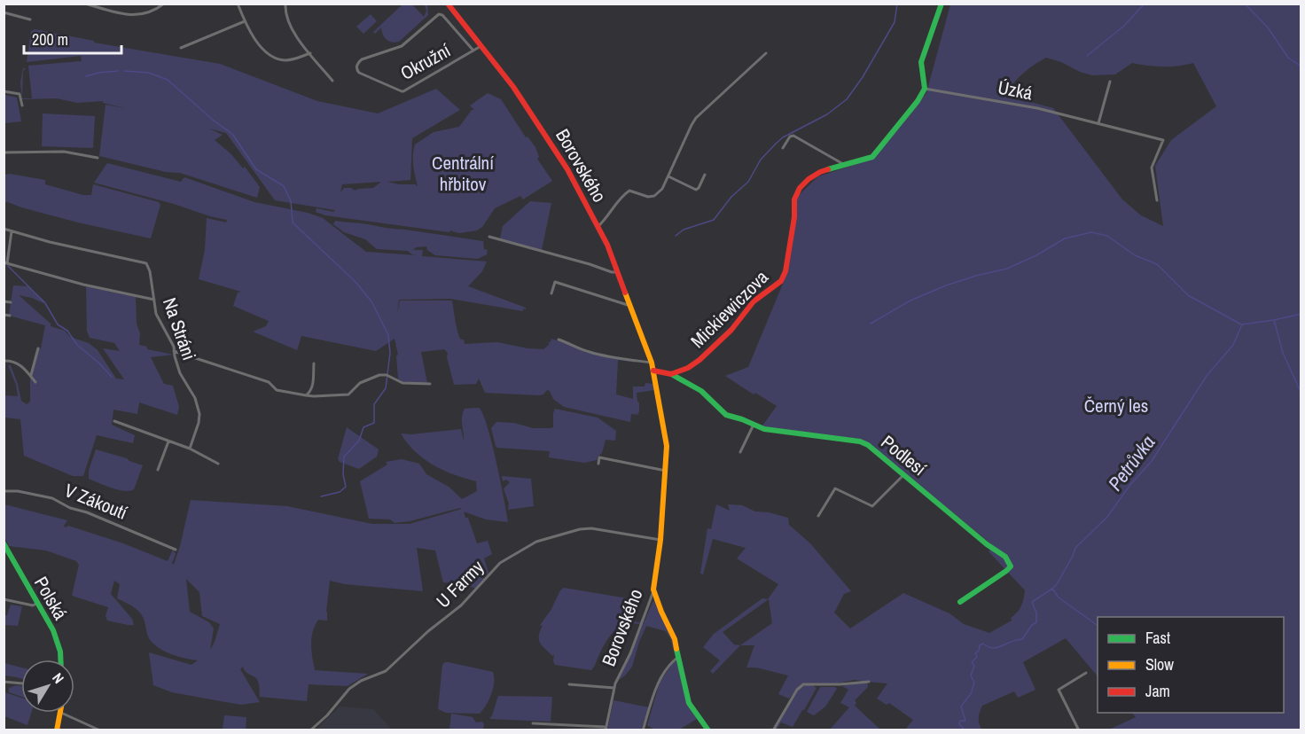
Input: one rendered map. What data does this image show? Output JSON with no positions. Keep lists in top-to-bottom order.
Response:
{
  "streets": {
    "street": [
      "Okružní",
      "Úzká",
      "Borovského",
      "Mickiewiczova",
      "Na Stráni",
      "Podlesí",
      "V Zákoutí",
      "U Farmy",
      "Polská"
    ]
  },
  "crossings": [
    ["Okružní", "Borovského"],
    ["Úzká", "Mickiewiczova"],
    ["Borovského", "U Farmy"],
    ["Mickiewiczova", "Podlesí"]
  ],
  "water": ["Petrůvka"],
  "parks": ["Centrální hřbitov", "Černý les"],
  "legend": ["Fast", "Slow", "Jam"],
  "scale_bar": "200 m",
  "north": "top right"
}
